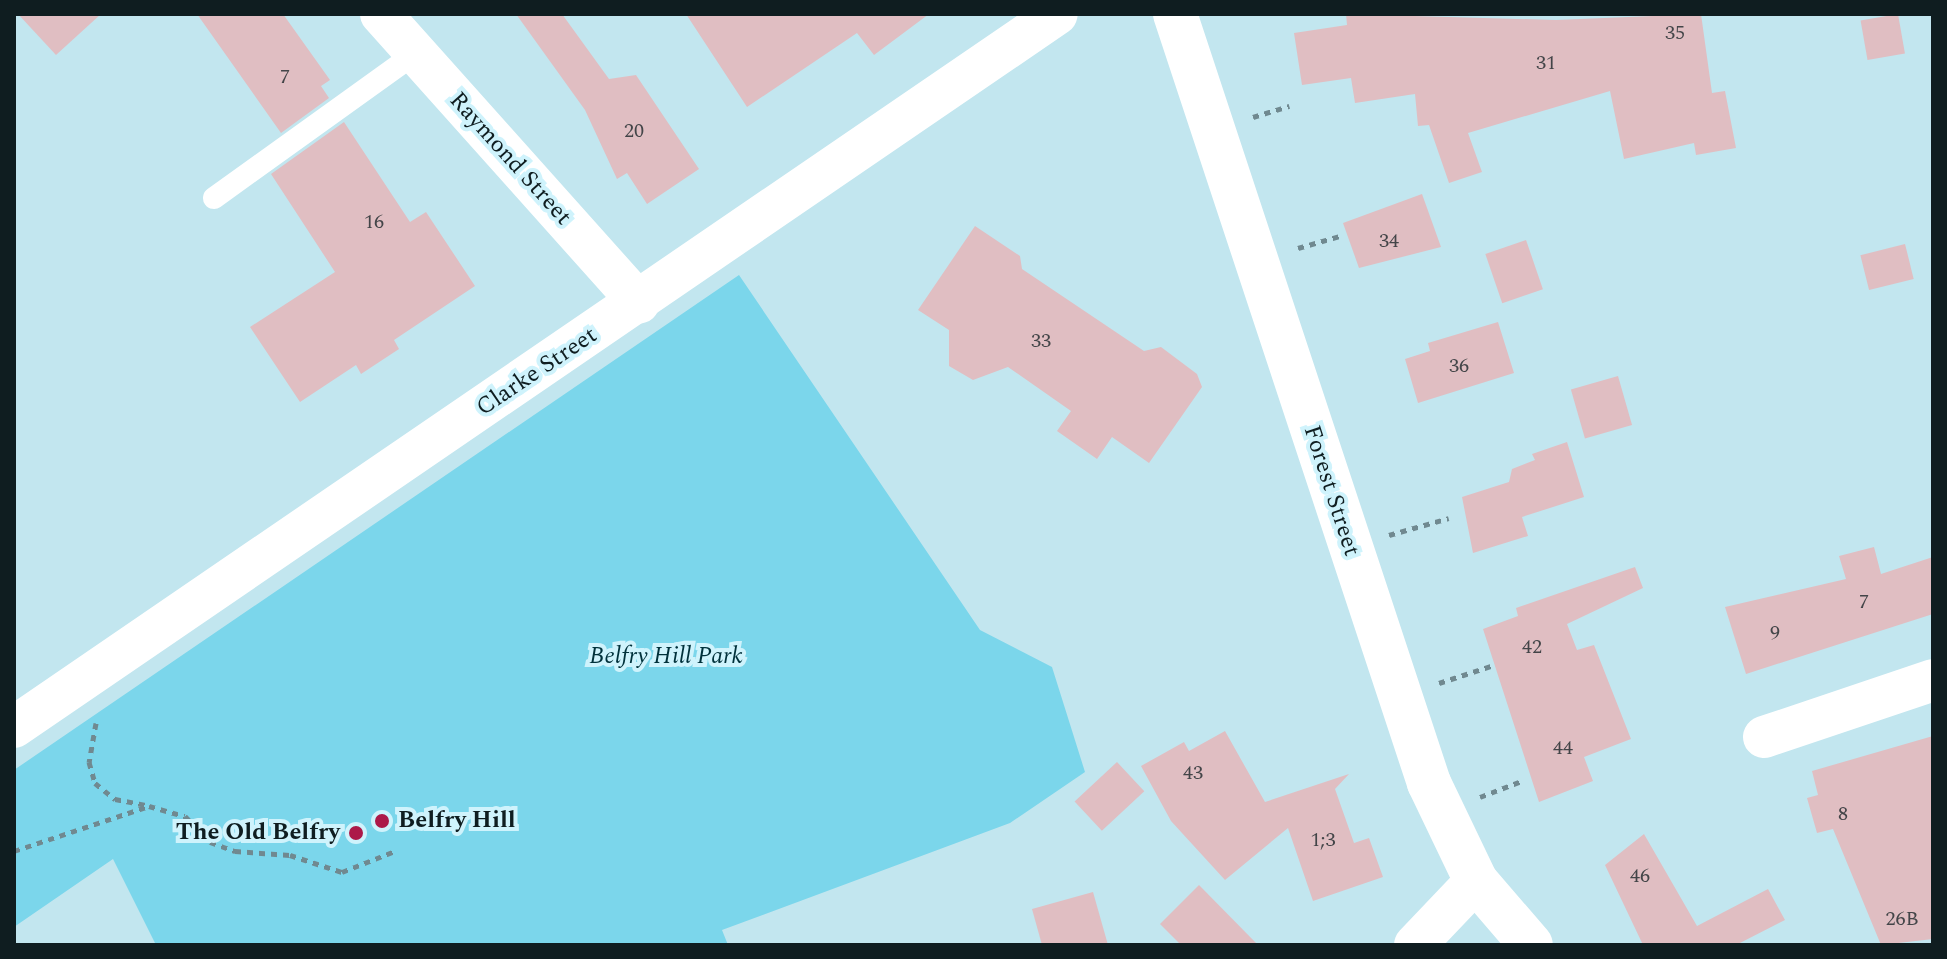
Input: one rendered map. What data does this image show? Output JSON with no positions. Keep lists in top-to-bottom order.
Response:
{
  "streets": {
    "street": ["Raymond Street", "Clarke Street", "Forest Street"]
  },
  "crossings": [
    ["Raymond Street", "Clarke Street"]
  ],
  "parks": ["Belfry Hill Park"],
  "places": ["Belfry Hill", "The Old Belfry"],
  "house_numbers": [
    "35",
    "31",
    "7",
    "20",
    "16",
    "34",
    "33",
    "36",
    "7",
    "9",
    "42",
    "44",
    "43",
    "8",
    "1;3",
    "46",
    "26B"
  ]
}
